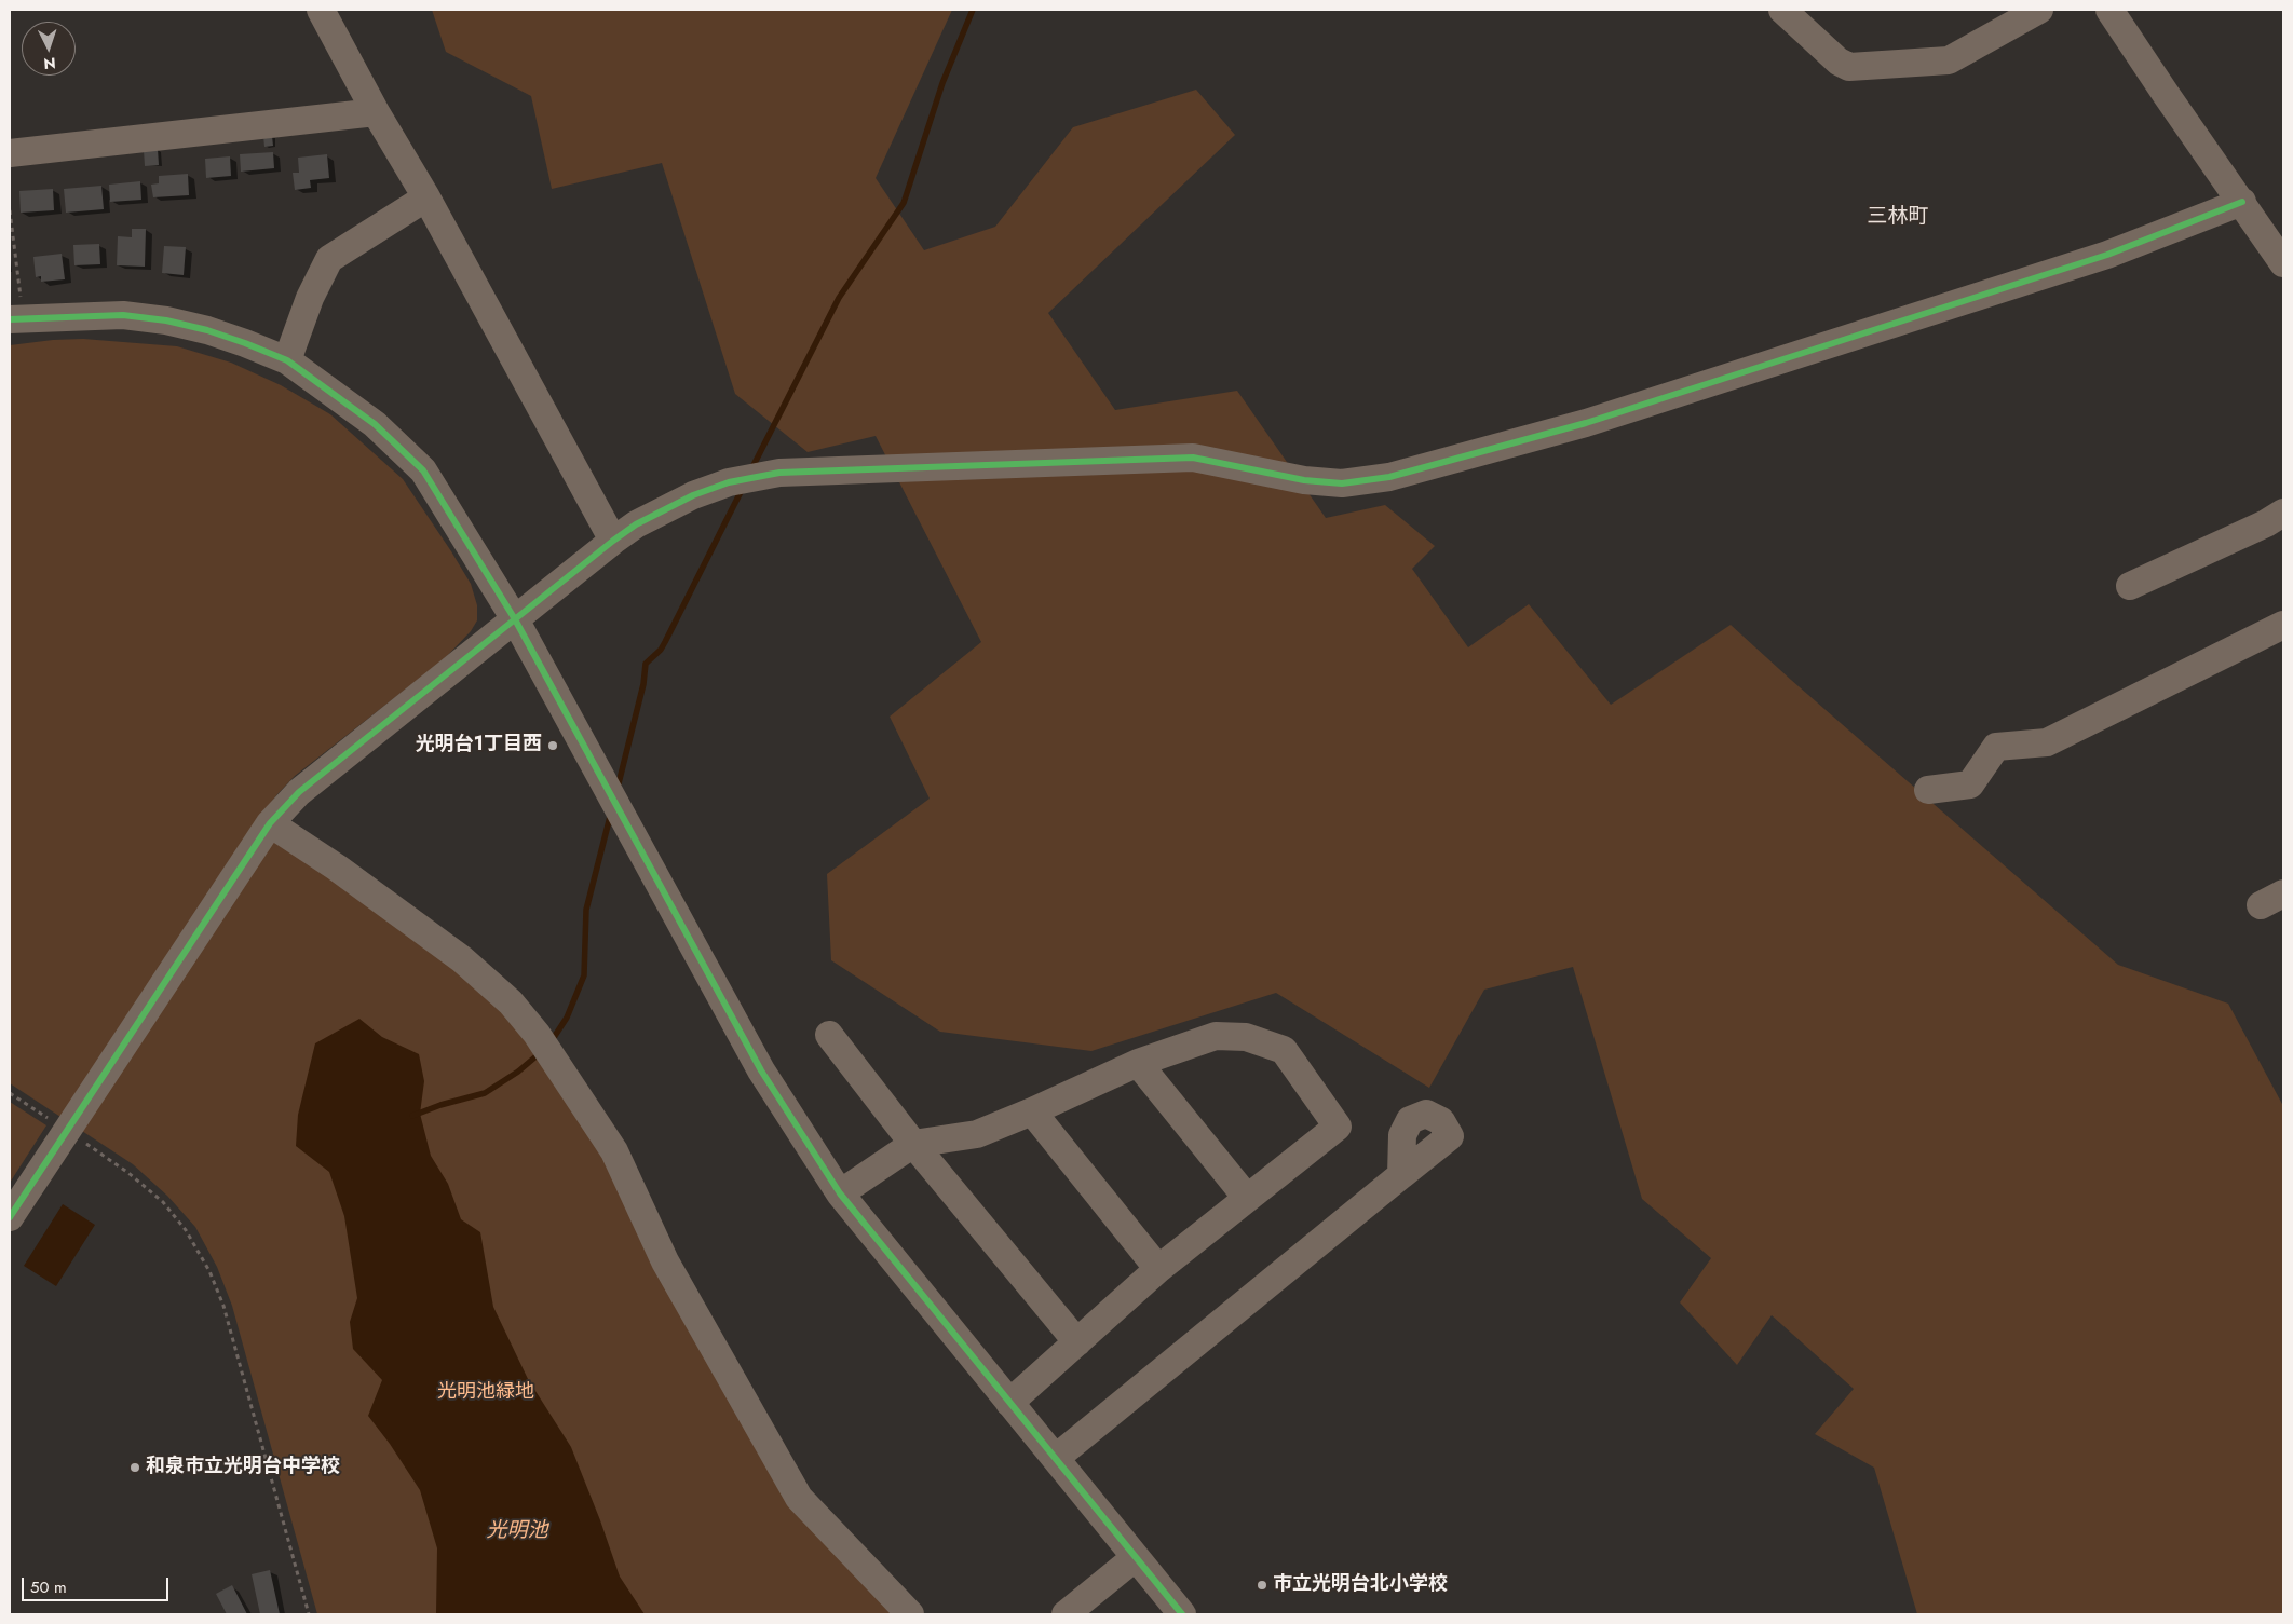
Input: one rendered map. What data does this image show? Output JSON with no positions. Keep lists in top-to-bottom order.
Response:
{
  "districts": ["三林町"],
  "water": ["光明池"],
  "parks": ["光明池緑地"],
  "places": ["光明台1丁目西", "和泉市立光明台中学校", "市立光明台北小学校"],
  "scale_bar": "50 m",
  "north": "bottom"
}
